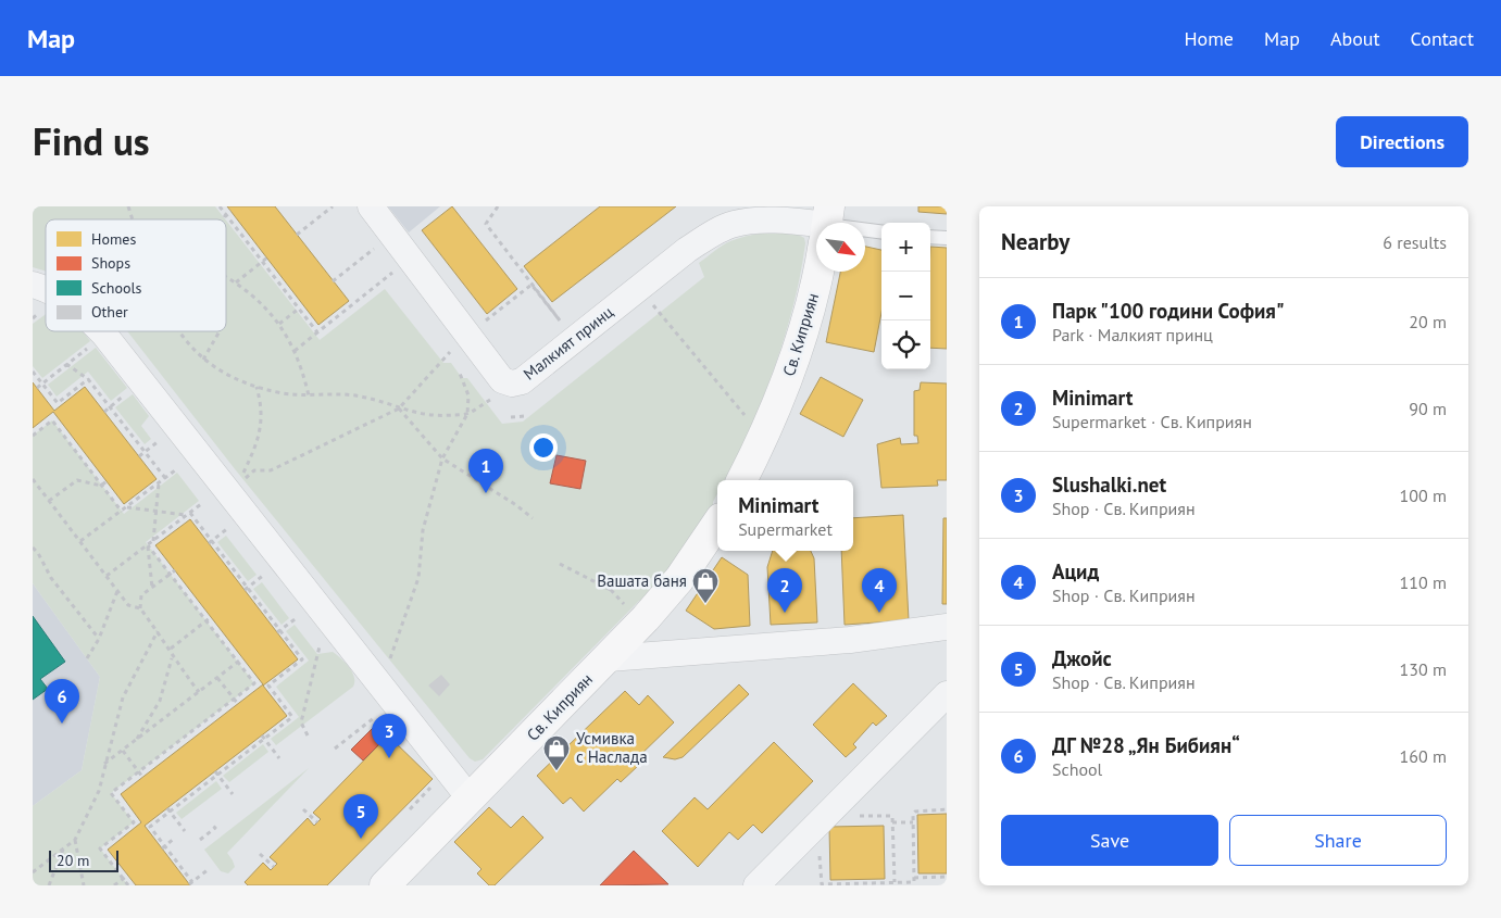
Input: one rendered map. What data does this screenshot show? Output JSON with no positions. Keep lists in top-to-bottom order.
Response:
{
  "streets": {
    "street": ["Св. Киприян", "Малкият принц"]
  },
  "places": {
    "shop": ["Вашата баня", "Усмивка с Наслада"]
  },
  "legend": [
    "Homes",
    "Shops",
    "Schools",
    "Other"
  ],
  "scale_bar": "20 m",
  "north": "bottom right",
  "page": {
    "header": "Map",
    "nav": [
      "Home",
      "Map",
      "About",
      "Contact"
    ],
    "title": "Find us",
    "buttons": [
      "Directions",
      ["Save", "Share"]
    ],
    "heading": ["Nearby", "6 results"],
    "map_buttons": ["+", "−"],
    "list": [
      {
        "mark": "1",
        "name": "Парк \"100 години София\"",
        "note": "Park · Малкият принц",
        "value": "20 m"
      },
      {
        "mark": "2",
        "name": "Minimart",
        "note": "Supermarket · Св. Киприян",
        "value": "90 m"
      },
      {
        "mark": "3",
        "name": "Slushalki.net",
        "note": "Shop · Св. Киприян",
        "value": "100 m"
      },
      {
        "mark": "4",
        "name": "Ацид",
        "note": "Shop · Св. Киприян",
        "value": "110 m"
      },
      {
        "mark": "5",
        "name": "Джойс",
        "note": "Shop · Св. Киприян",
        "value": "130 m"
      },
      {
        "mark": "6",
        "name": "ДГ №28 „Ян Бибиян“",
        "note": "School",
        "value": "160 m"
      }
    ],
    "pins": [
      "1",
      "2",
      "4",
      "6",
      "3",
      "5"
    ],
    "popup": ["Minimart", "Supermarket"],
    "scale": "20 m"
  }
}
